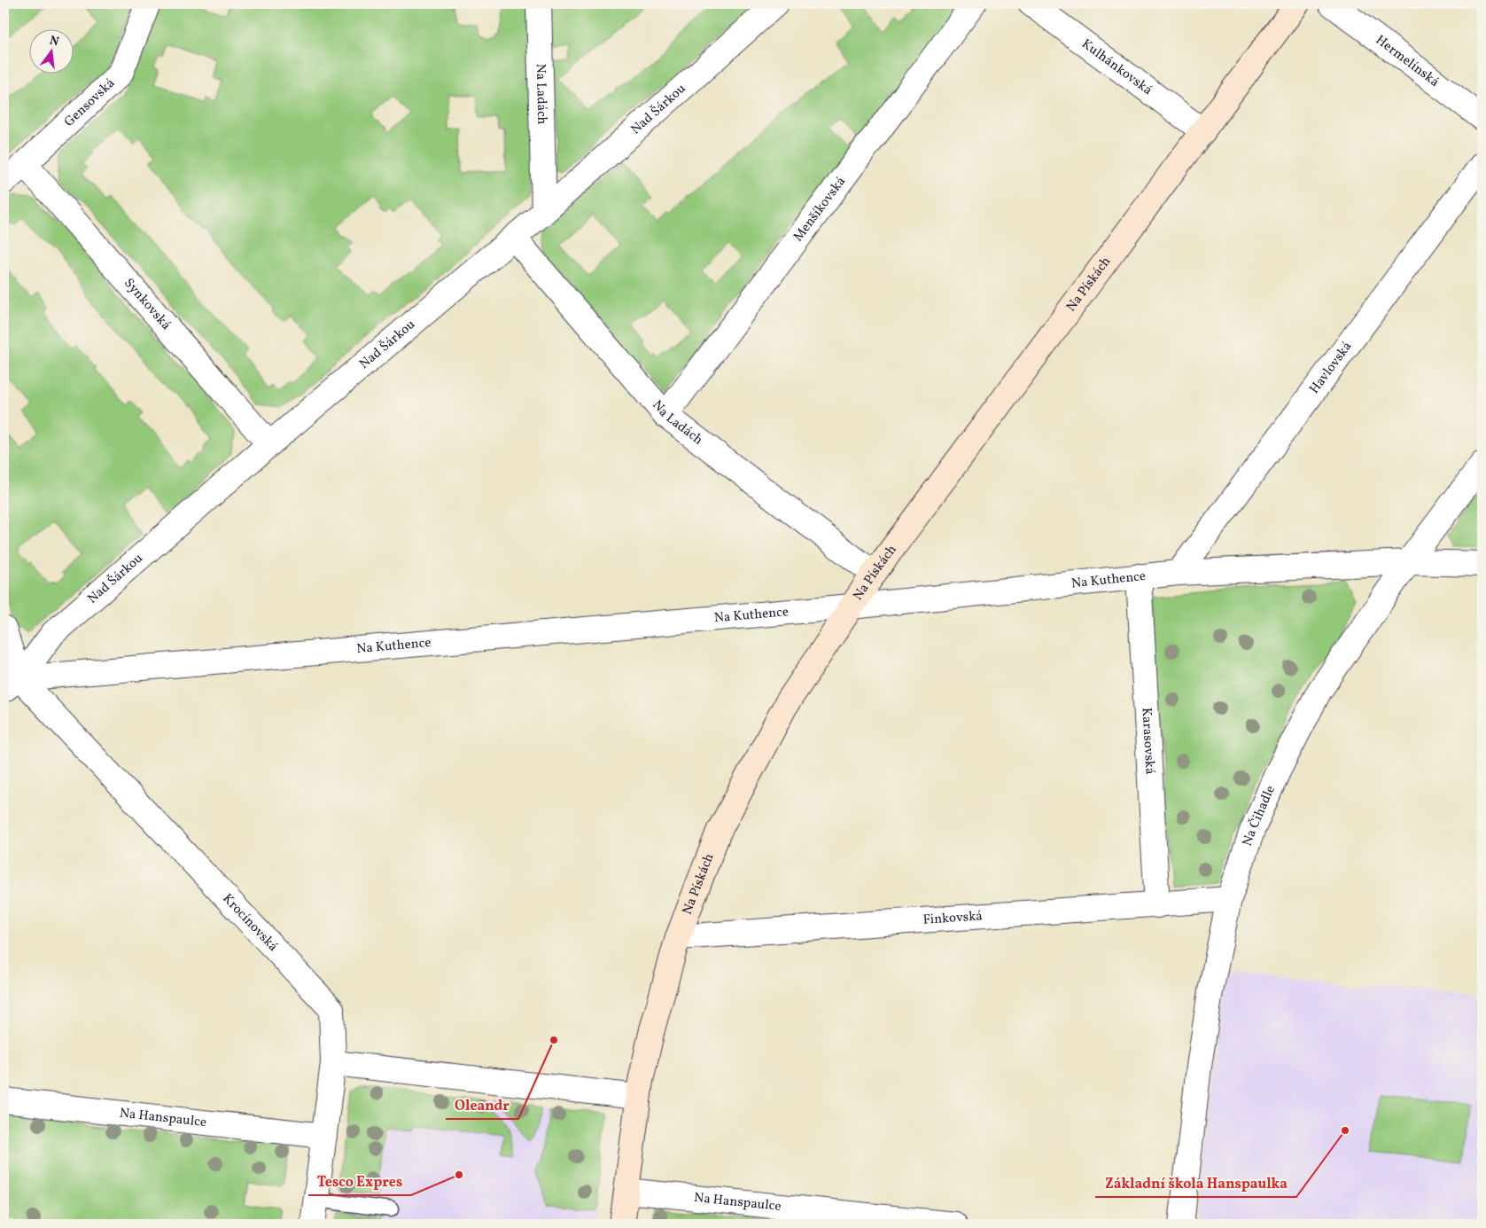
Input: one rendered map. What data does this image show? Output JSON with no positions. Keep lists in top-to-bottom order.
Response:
{
  "streets": {
    "street": [
      "Hermelínská",
      "Kulhánkovská",
      "Na Ladách",
      "Gensovská",
      "Nad Šárkou",
      "Menšíkovská",
      "Na Pískách",
      "Synkovská",
      "Havlovská",
      "Na Kuthence",
      "Karasovská",
      "Na Čihadle",
      "Finkovská",
      "Krocínovská",
      "Na Hanspaulce"
    ]
  },
  "crossings": [
    ["Kulhánkovská", "Na Pískách"],
    ["Na Ladách", "Nad Šárkou"],
    ["Na Ladách", "Menšíkovská"],
    ["Na Ladách", "Na Pískách"],
    ["Gensovská", "Synkovská"],
    ["Nad Šárkou", "Synkovská"],
    ["Nad Šárkou", "Na Kuthence"],
    ["Nad Šárkou", "Krocínovská"],
    ["Na Pískách", "Na Kuthence"],
    ["Na Pískách", "Finkovská"],
    ["Na Pískách", "Na Hanspaulce"],
    ["Havlovská", "Na Kuthence"],
    ["Na Kuthence", "Karasovská"],
    ["Na Kuthence", "Na Čihadle"],
    ["Na Kuthence", "Krocínovská"],
    ["Karasovská", "Finkovská"],
    ["Na Čihadle", "Finkovská"],
    ["Krocínovská", "Na Hanspaulce"]
  ],
  "places": ["Oleandr", "Základní škola Hanspaulka", "Tesco Expres"],
  "north": "top"
}
